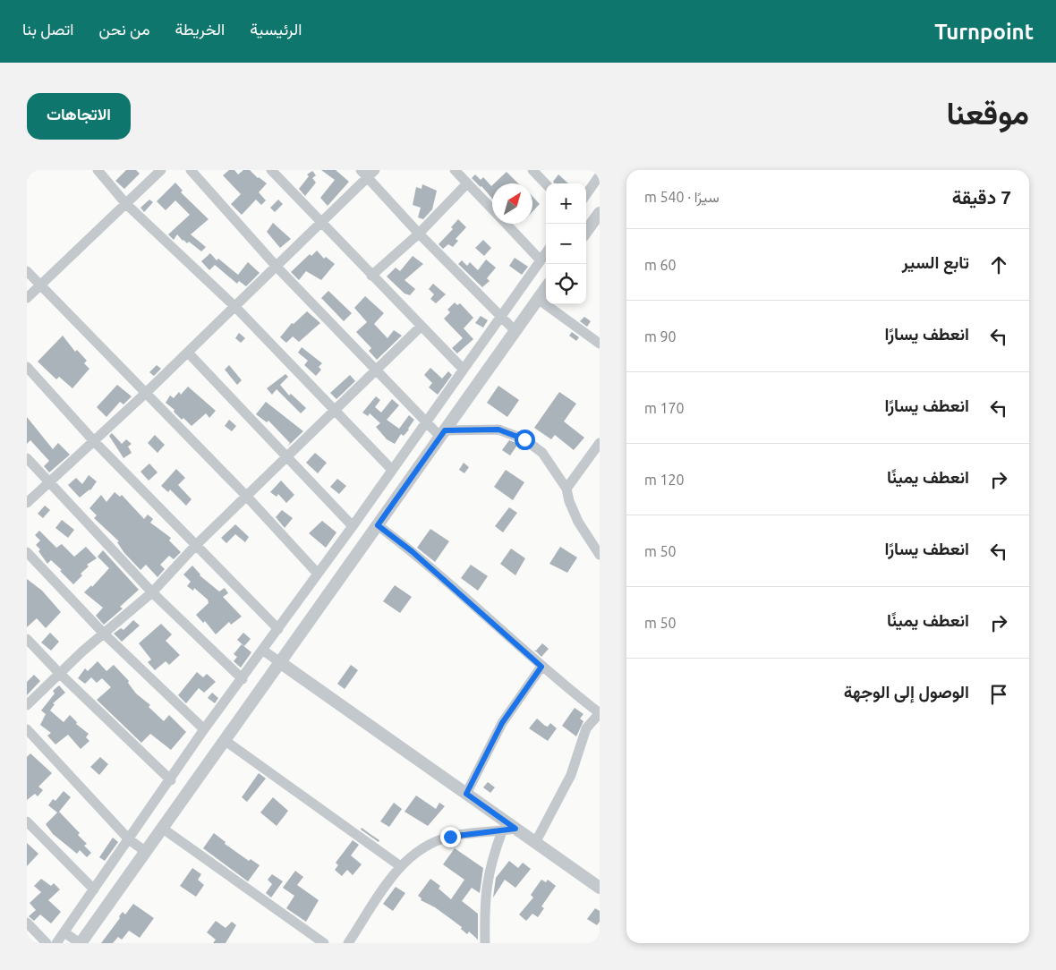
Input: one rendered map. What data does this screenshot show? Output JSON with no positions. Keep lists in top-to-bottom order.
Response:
{
  "north": "top right",
  "page": {
    "header": "Turnpoint",
    "nav": [
      "الرئيسية",
      "الخريطة",
      "من نحن",
      "اتصل بنا"
    ],
    "title": "موقعنا",
    "buttons": "الاتجاهات",
    "heading": ["7 دقيقة", "سيرًا · 540 m"],
    "map_buttons": ["+", "−"],
    "list": [
      ["تابع السير", "60 m"],
      ["انعطف يسارًا", "90 m"],
      ["انعطف يسارًا", "170 m"],
      ["انعطف يمينًا", "120 m"],
      ["انعطف يسارًا", "50 m"],
      ["انعطف يمينًا", "50 m"],
      "الوصول إلى الوجهة"
    ]
  }
}
